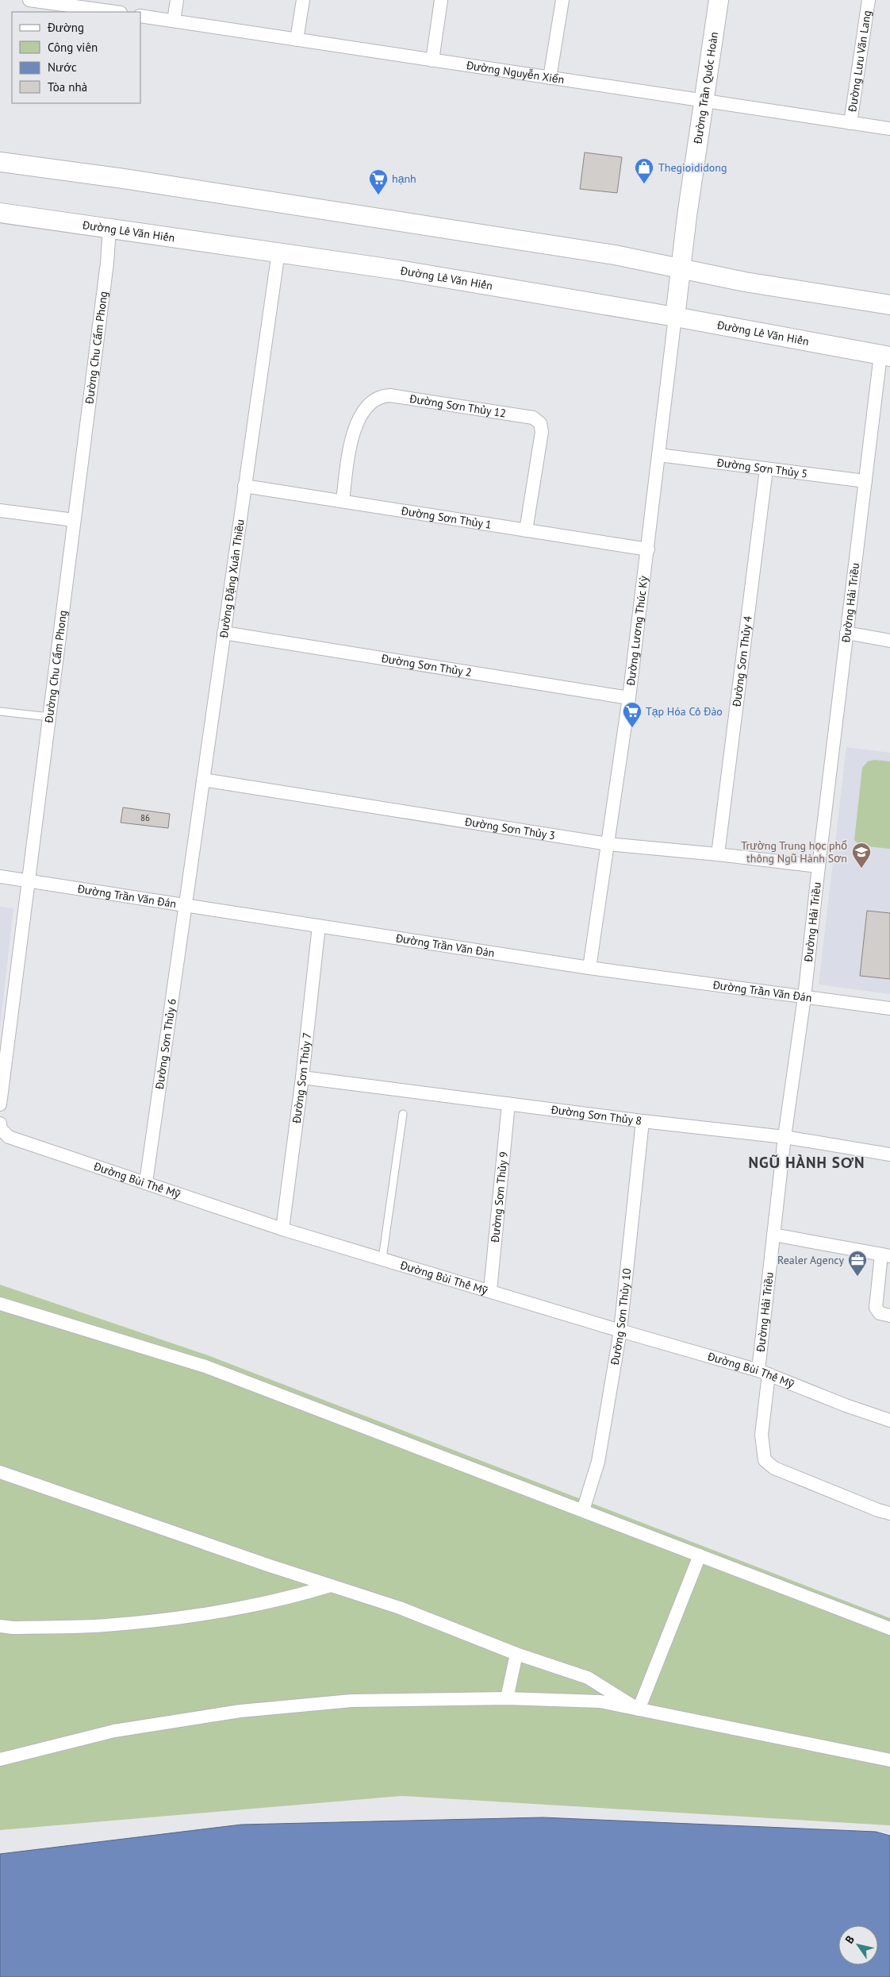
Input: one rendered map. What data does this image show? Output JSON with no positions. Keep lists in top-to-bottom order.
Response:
{
  "streets": {
    "main road": ["Đường Trần Quốc Hoàn", "Đường Lê Văn Hiến"],
    "street": [
      "Đường Lưu Văn Lang",
      "Đường Nguyễn Xiển",
      "Đường Chu Cẩm Phong",
      "Đường Sơn Thủy 12",
      "Đường Sơn Thủy 5",
      "Đường Sơn Thủy 1",
      "Đường Đặng Xuân Thiều",
      "Đường Hải Triều",
      "Đường Lương Thúc Kỳ",
      "Đường Sơn Thủy 4",
      "Đường Sơn Thủy 2",
      "Đường Sơn Thủy 3",
      "Đường Trần Văn Đán",
      "Đường Sơn Thủy 6",
      "Đường Sơn Thủy 7",
      "Đường Sơn Thủy 8",
      "Đường Bùi Thế Mỹ",
      "Đường Sơn Thủy 9",
      "Đường Sơn Thủy 10"
    ]
  },
  "crossings": [
    ["Đường Lưu Văn Lang", "Đường Nguyễn Xiển"],
    ["Đường Nguyễn Xiển", "Đường Trần Quốc Hoàn"],
    ["Đường Trần Quốc Hoàn", "Đường Lê Văn Hiến"],
    ["Đường Trần Quốc Hoàn", "Đường Lương Thúc Kỳ"],
    ["Đường Lê Văn Hiến", "Đường Chu Cẩm Phong"],
    ["Đường Lê Văn Hiến", "Đường Đặng Xuân Thiều"],
    ["Đường Lê Văn Hiến", "Đường Hải Triều"],
    ["Đường Lê Văn Hiến", "Đường Lương Thúc Kỳ"],
    ["Đường Chu Cẩm Phong", "Đường Trần Văn Đán"],
    ["Đường Sơn Thủy 12", "Đường Sơn Thủy 1"],
    ["Đường Sơn Thủy 5", "Đường Hải Triều"],
    ["Đường Sơn Thủy 5", "Đường Lương Thúc Kỳ"],
    ["Đường Sơn Thủy 5", "Đường Sơn Thủy 4"],
    ["Đường Sơn Thủy 1", "Đường Đặng Xuân Thiều"],
    ["Đường Sơn Thủy 1", "Đường Lương Thúc Kỳ"],
    ["Đường Đặng Xuân Thiều", "Đường Sơn Thủy 2"],
    ["Đường Đặng Xuân Thiều", "Đường Sơn Thủy 3"],
    ["Đường Đặng Xuân Thiều", "Đường Trần Văn Đán"],
    ["Đường Đặng Xuân Thiều", "Đường Sơn Thủy 6"],
    ["Đường Hải Triều", "Đường Sơn Thủy 3"],
    ["Đường Hải Triều", "Đường Trần Văn Đán"],
    ["Đường Hải Triều", "Đường Sơn Thủy 8"],
    ["Đường Hải Triều", "Đường Bùi Thế Mỹ"],
    ["Đường Lương Thúc Kỳ", "Đường Sơn Thủy 2"],
    ["Đường Lương Thúc Kỳ", "Đường Sơn Thủy 3"],
    ["Đường Lương Thúc Kỳ", "Đường Trần Văn Đán"],
    ["Đường Sơn Thủy 4", "Đường Sơn Thủy 3"],
    ["Đường Trần Văn Đán", "Đường Sơn Thủy 6"],
    ["Đường Trần Văn Đán", "Đường Sơn Thủy 7"],
    ["Đường Sơn Thủy 6", "Đường Bùi Thế Mỹ"],
    ["Đường Sơn Thủy 7", "Đường Sơn Thủy 8"],
    ["Đường Sơn Thủy 7", "Đường Bùi Thế Mỹ"],
    ["Đường Sơn Thủy 8", "Đường Sơn Thủy 9"],
    ["Đường Sơn Thủy 8", "Đường Sơn Thủy 10"],
    ["Đường Bùi Thế Mỹ", "Đường Sơn Thủy 9"],
    ["Đường Bùi Thế Mỹ", "Đường Sơn Thủy 10"]
  ],
  "districts": ["NGŨ HÀNH SƠN"],
  "places": {
    "shop": ["Thegioididong"],
    "supermarket": ["hạnh", "Tạp Hóa Cô Đào"],
    "school or university": ["Trường Trung học phổ thông Ngũ Hành Sơn"],
    "office": ["Realer Agency"]
  },
  "house_numbers": ["86"],
  "legend": [
    "Đường",
    "Công viên",
    "Nước",
    "Tòa nhà"
  ],
  "north": "top left"
}
